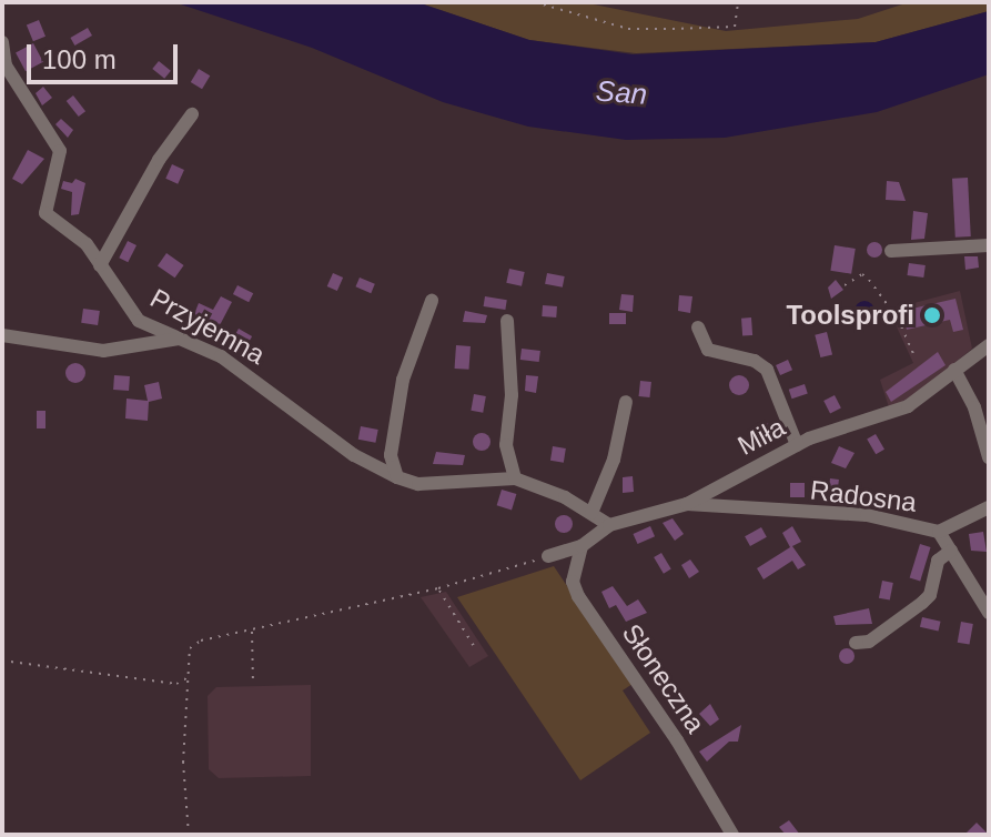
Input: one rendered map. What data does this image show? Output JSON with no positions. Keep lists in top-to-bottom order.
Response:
{
  "streets": {
    "street": [
      "Przyjemna",
      "Miła",
      "Radosna",
      "Słoneczna"
    ]
  },
  "crossings": [
    ["Przyjemna", "Miła"],
    ["Miła", "Radosna"],
    ["Miła", "Słoneczna"]
  ],
  "water": ["San"],
  "places": ["Toolsprofi"],
  "scale_bar": "100 m"
}
